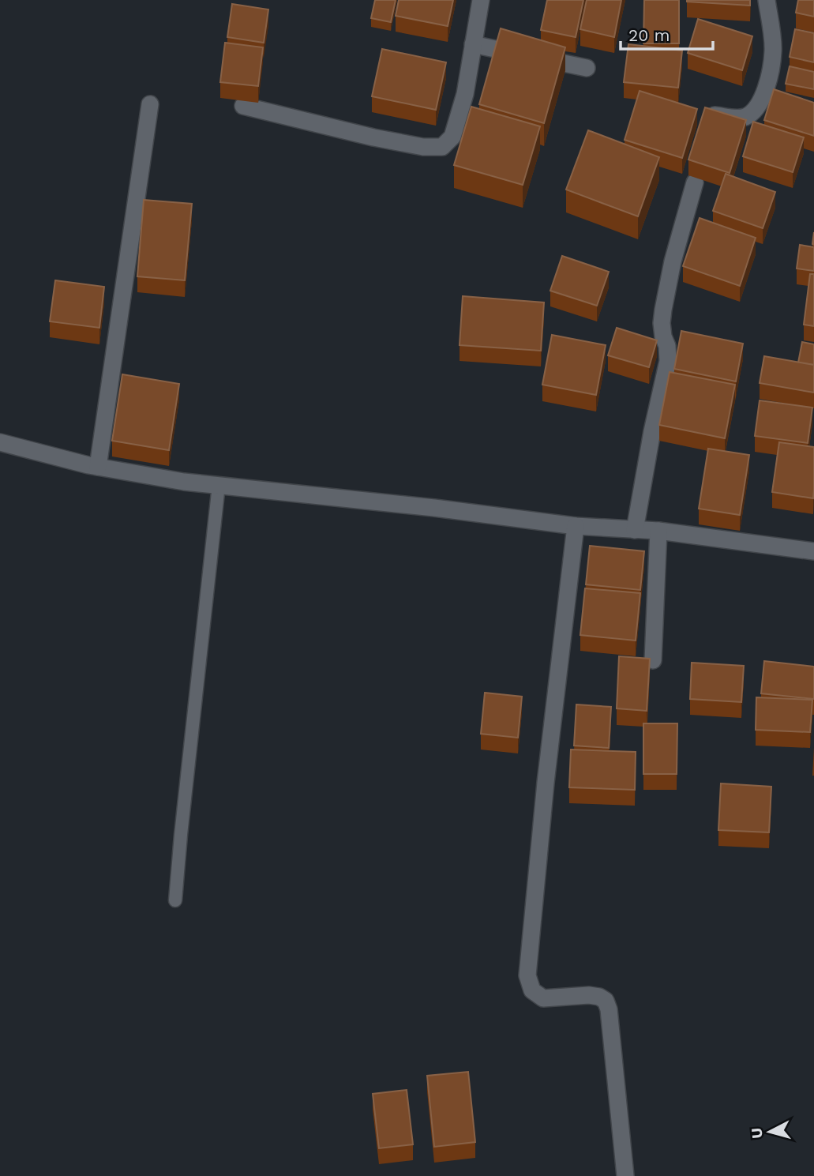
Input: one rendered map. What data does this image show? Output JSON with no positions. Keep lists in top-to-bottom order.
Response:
{
  "scale_bar": "20 m",
  "north": "left"
}
